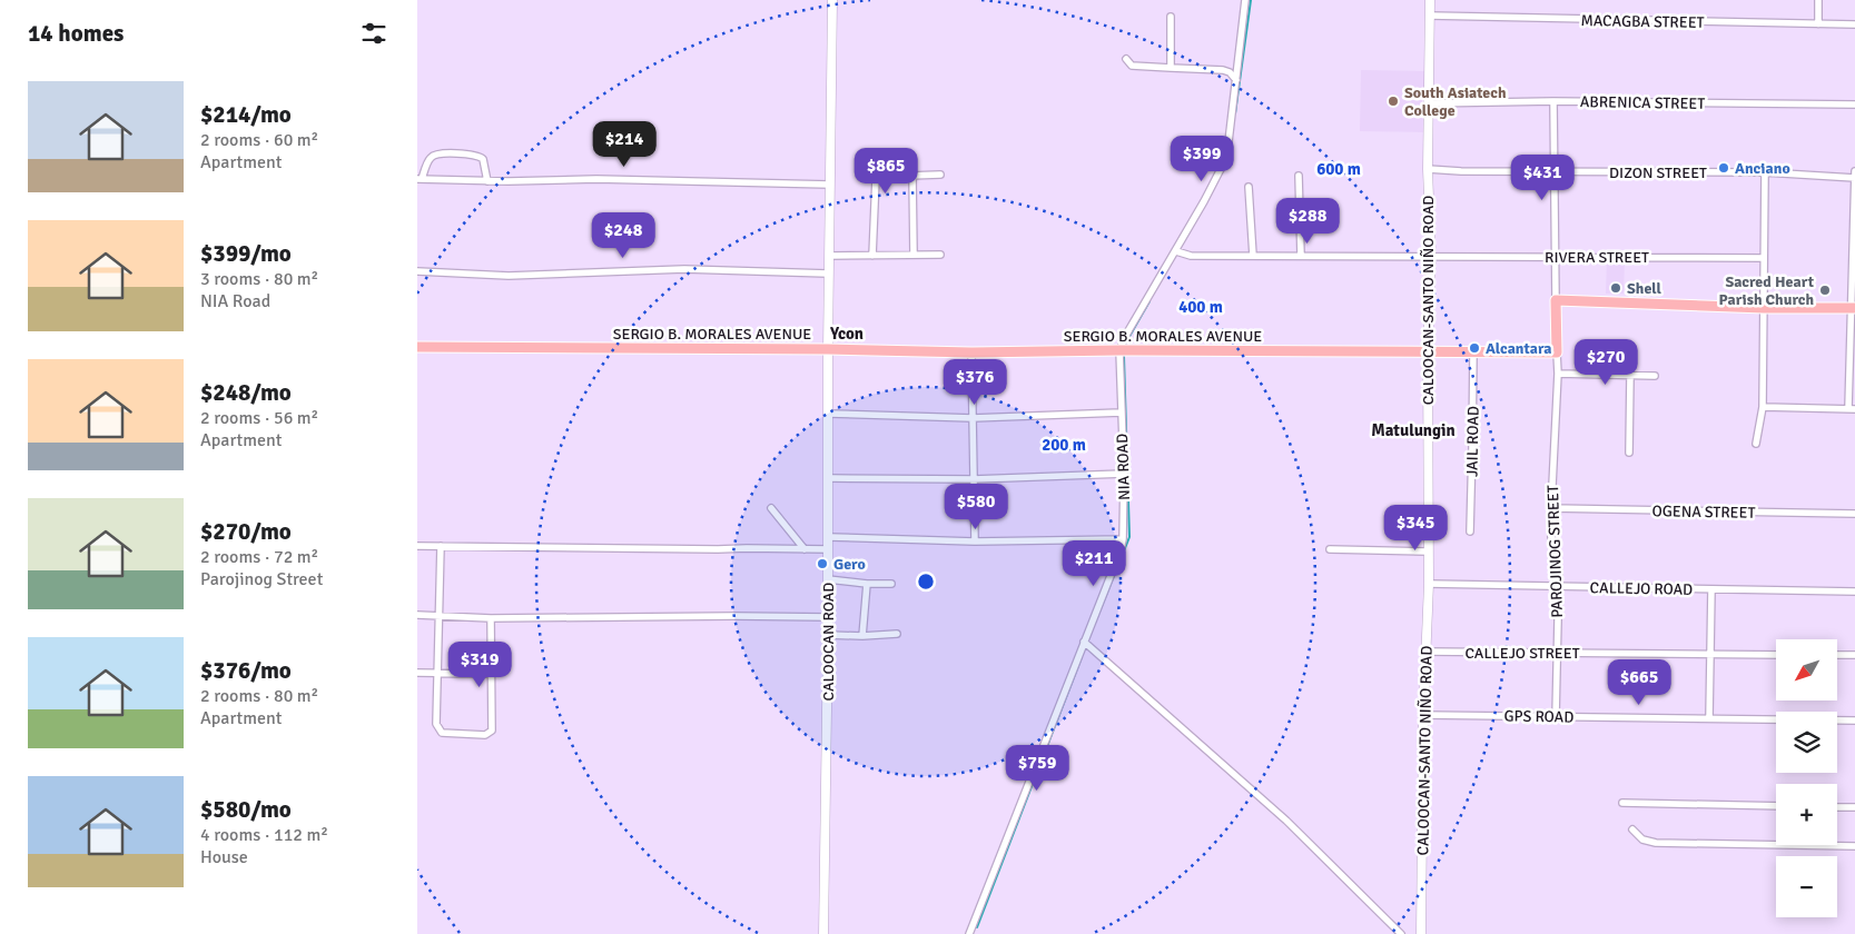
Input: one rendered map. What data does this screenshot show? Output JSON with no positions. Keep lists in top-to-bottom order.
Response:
{
  "streets": {
    "main road": ["SERGIO B. MORALES AVENUE"],
    "street": [
      "MACAGBA STREET",
      "ABRENICA STREET",
      "DIZON STREET",
      "RIVERA STREET",
      "CALOOCAN-SANTO NIÑO ROAD",
      "JAIL ROAD",
      "NIA ROAD",
      "OGENA STREET",
      "PAROJINOG STREET",
      "CALLEJO ROAD",
      "CALOOCAN ROAD",
      "CALLEJO STREET",
      "GPS ROAD"
    ]
  },
  "crossings": [
    ["MACAGBA STREET", "CALOOCAN-SANTO NIÑO ROAD"],
    ["ABRENICA STREET", "CALOOCAN-SANTO NIÑO ROAD"],
    ["DIZON STREET", "CALOOCAN-SANTO NIÑO ROAD"],
    ["RIVERA STREET", "CALOOCAN-SANTO NIÑO ROAD"],
    ["RIVERA STREET", "NIA ROAD"],
    ["CALOOCAN-SANTO NIÑO ROAD", "SERGIO B. MORALES AVENUE"],
    ["CALOOCAN-SANTO NIÑO ROAD", "CALLEJO ROAD"],
    ["CALOOCAN-SANTO NIÑO ROAD", "CALLEJO STREET"],
    ["CALOOCAN-SANTO NIÑO ROAD", "GPS ROAD"],
    ["SERGIO B. MORALES AVENUE", "JAIL ROAD"],
    ["SERGIO B. MORALES AVENUE", "NIA ROAD"],
    ["SERGIO B. MORALES AVENUE", "PAROJINOG STREET"],
    ["SERGIO B. MORALES AVENUE", "CALOOCAN ROAD"],
    ["OGENA STREET", "PAROJINOG STREET"],
    ["PAROJINOG STREET", "CALLEJO ROAD"],
    ["PAROJINOG STREET", "CALLEJO STREET"],
    ["PAROJINOG STREET", "GPS ROAD"]
  ],
  "districts": ["Ycon", "Matulungin"],
  "places": [
    "South Asiatech College",
    "Anciano",
    "Shell",
    "Sacred Heart Parish Church",
    "Alcantara",
    "Gero"
  ],
  "north": "bottom left",
  "page": {
    "heading": "14 homes",
    "list": [
      {
        "name": "$214/mo",
        "note": "2 rooms · 60 m² · Apartment"
      },
      {
        "name": "$399/mo",
        "note": "3 rooms · 80 m² · NIA Road"
      },
      {
        "name": "$248/mo",
        "note": "2 rooms · 56 m² · Apartment"
      },
      {
        "name": "$270/mo",
        "note": "2 rooms · 72 m² · Parojinog Street"
      },
      {
        "name": "$376/mo",
        "note": "2 rooms · 80 m² · Apartment"
      },
      {
        "name": "$580/mo",
        "note": "4 rooms · 112 m² · House"
      }
    ],
    "price": [
      "$214",
      "$399",
      "$865",
      "$431",
      "$288",
      "$248",
      "$270",
      "$376",
      "$580",
      "$345",
      "$211",
      "$319",
      "$665",
      "$759"
    ],
    "map_buttons": ["+", "−"]
  },
  "rings": ["600 m", "400 m", "200 m"]
}
